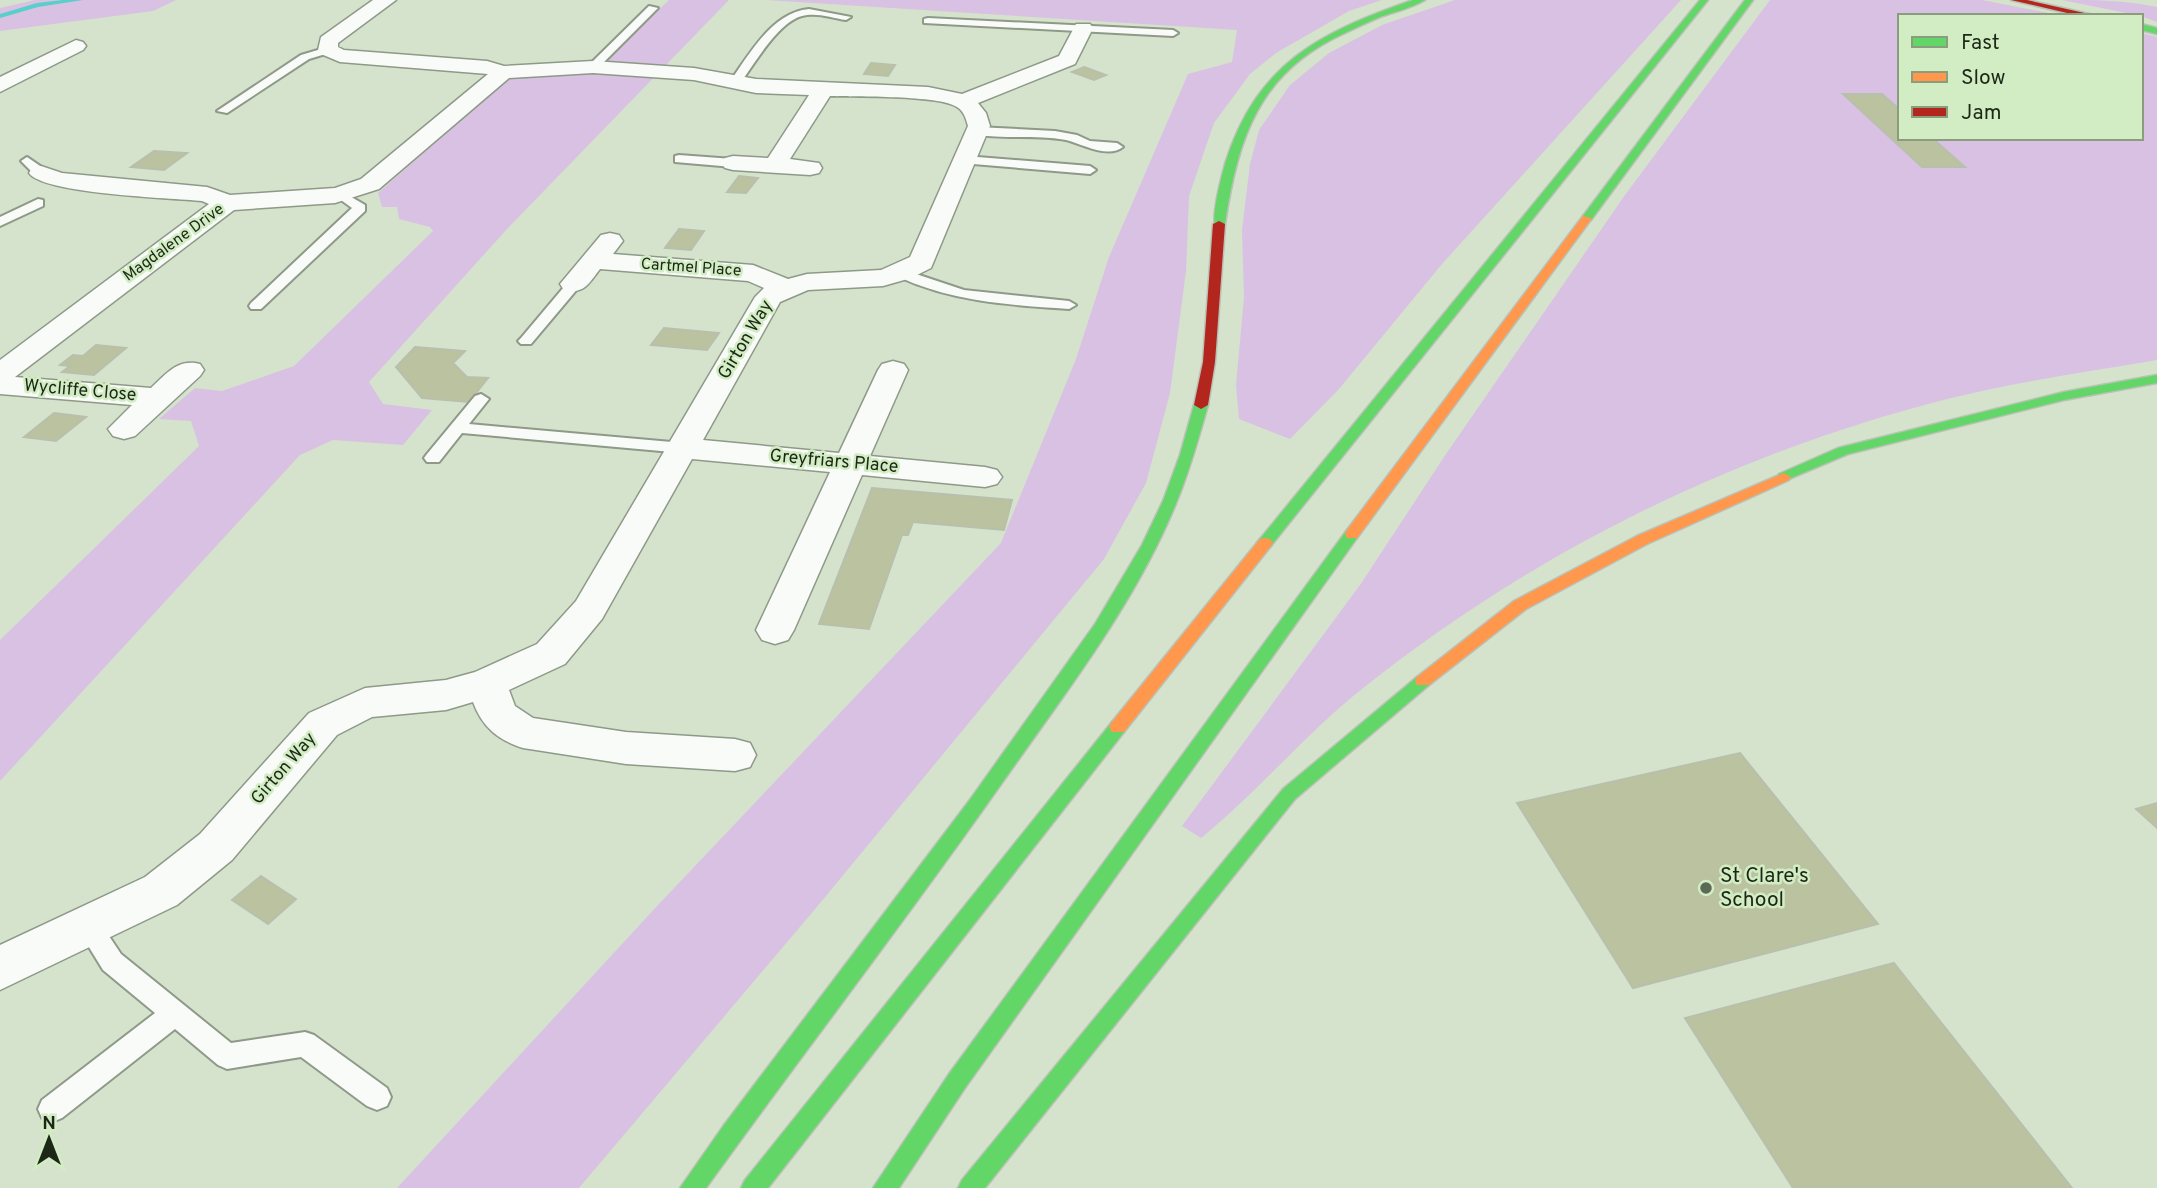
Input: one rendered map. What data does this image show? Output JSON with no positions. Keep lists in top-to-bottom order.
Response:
{
  "streets": {
    "street": [
      "Magdalene Drive",
      "Cartmel Place",
      "Girton Way",
      "Wycliffe Close",
      "Greyfriars Place"
    ]
  },
  "crossings": [
    ["Cartmel Place", "Girton Way"],
    ["Girton Way", "Greyfriars Place"]
  ],
  "places": ["St Clare's School"],
  "legend": ["Fast", "Slow", "Jam"],
  "north": "top"
}
